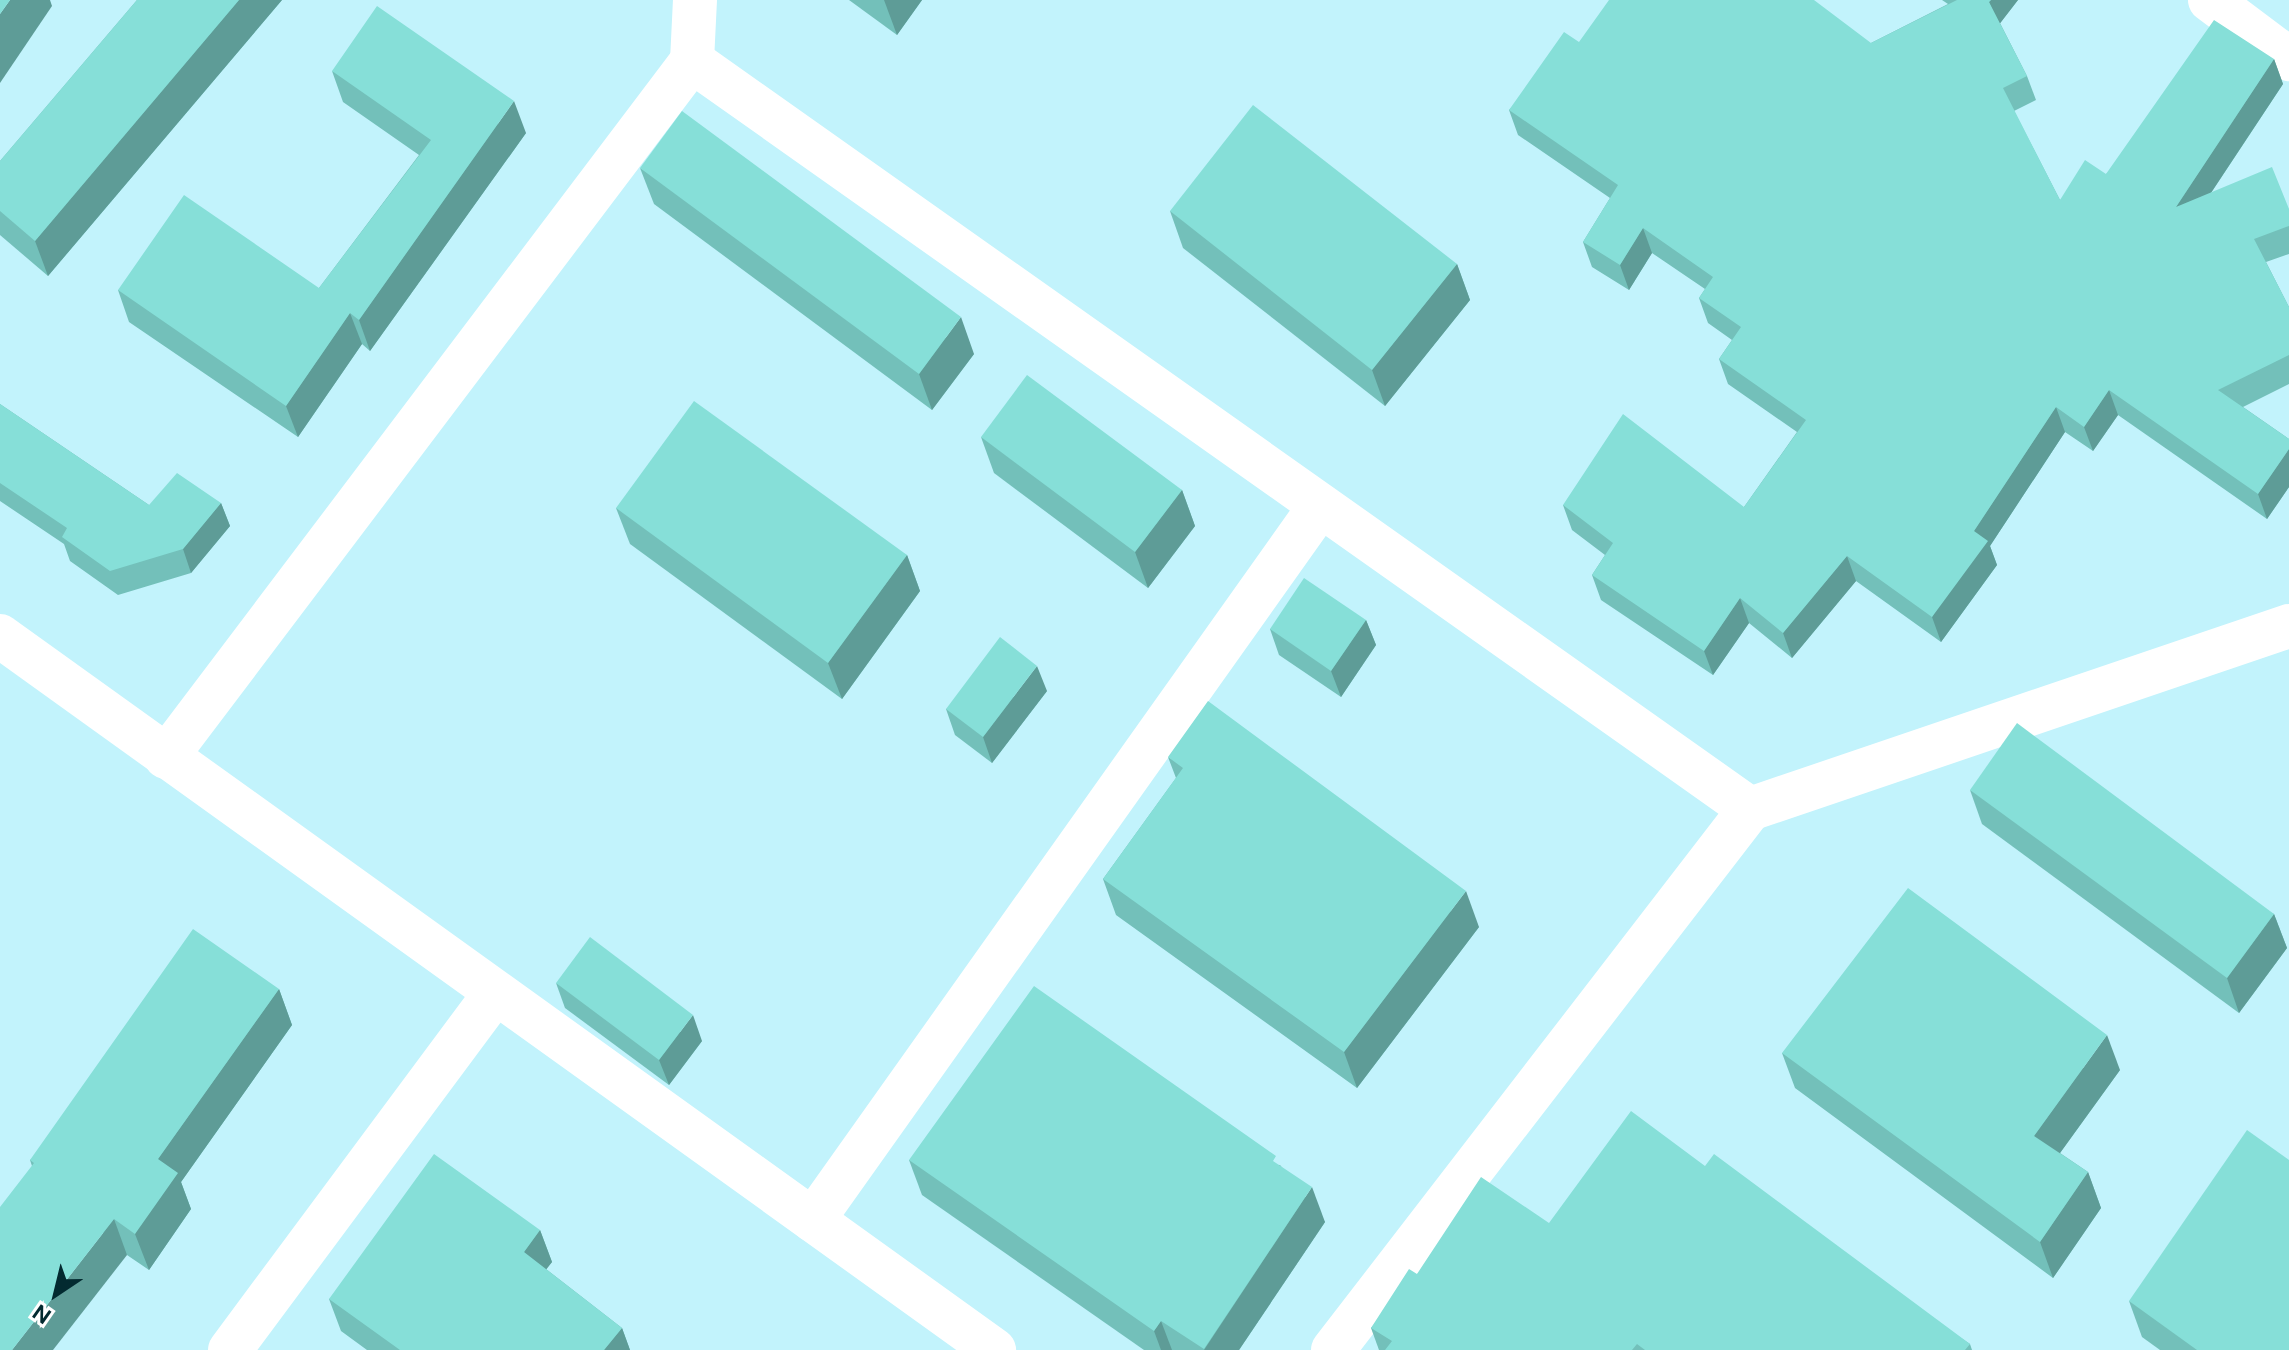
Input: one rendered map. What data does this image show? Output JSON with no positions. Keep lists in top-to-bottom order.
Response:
{
  "north": "bottom left"
}
